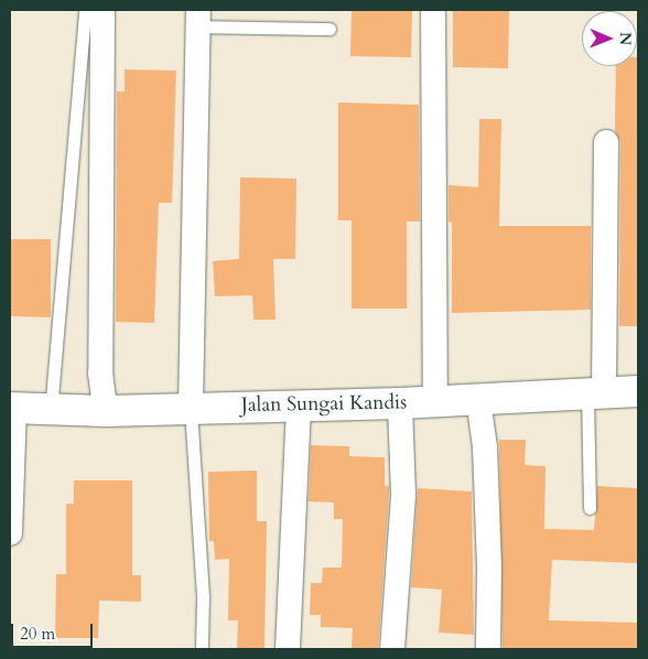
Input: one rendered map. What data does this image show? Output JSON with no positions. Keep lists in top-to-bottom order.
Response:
{
  "streets": {
    "street": ["Jalan Sungai Kandis"]
  },
  "scale_bar": "20 m",
  "north": "right"
}
